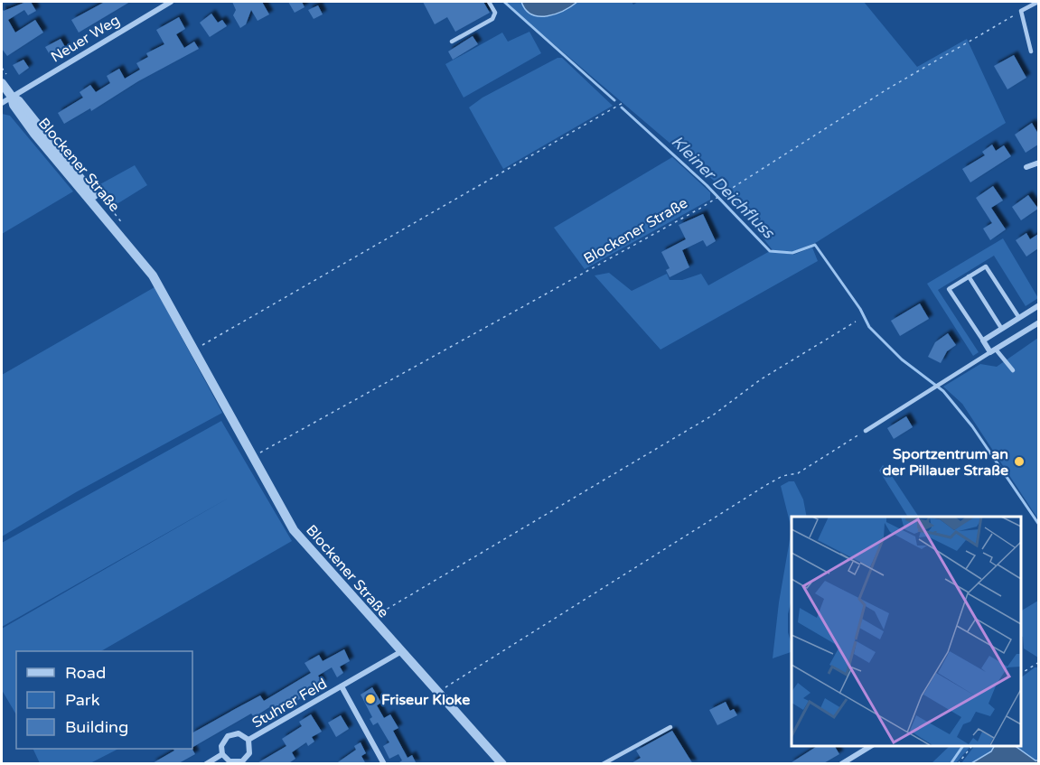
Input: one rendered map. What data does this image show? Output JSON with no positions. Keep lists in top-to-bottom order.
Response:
{
  "streets": {
    "street": ["Neuer Weg", "Blockener Straße", "Stuhrer Feld"]
  },
  "crossings": [
    ["Neuer Weg", "Blockener Straße"],
    ["Blockener Straße", "Stuhrer Feld"]
  ],
  "water": ["Kleiner Deichfluss"],
  "places": ["Sportzentrum an der Pillauer Straße", "Friseur Kloke"],
  "legend": ["Road", "Park", "Building"]
}
